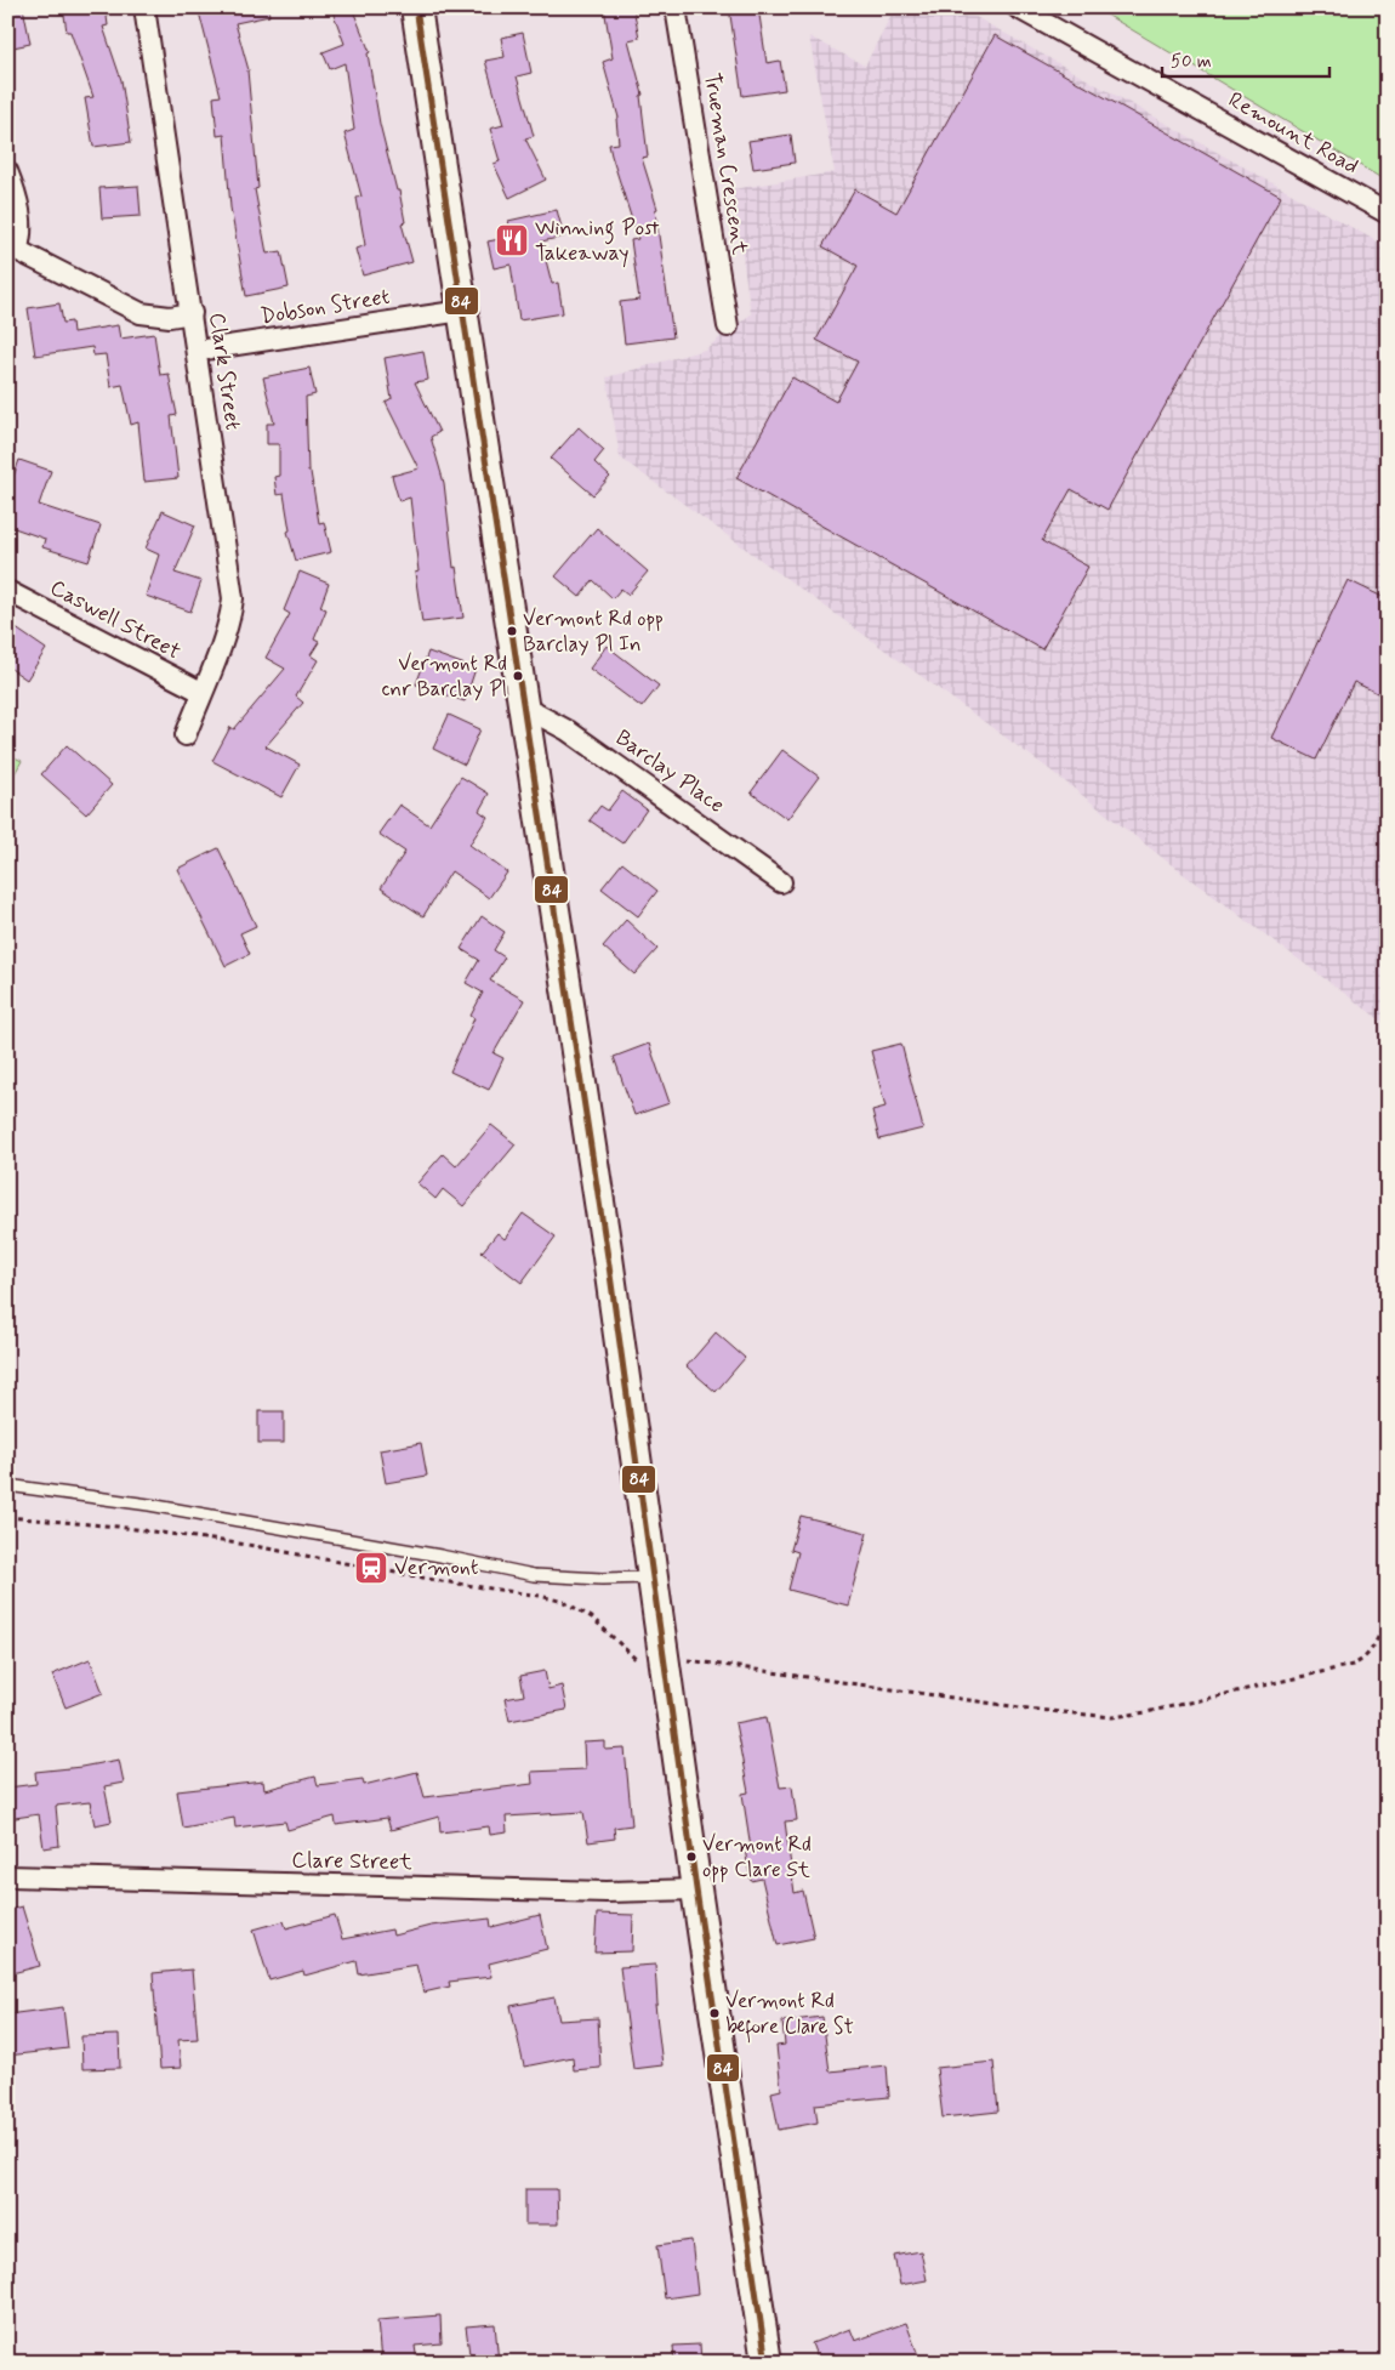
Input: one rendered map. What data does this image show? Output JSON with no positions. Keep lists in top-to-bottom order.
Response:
{
  "streets": {
    "street": [
      "Remount Road",
      "Trueman Crescent",
      "Dobson Street",
      "Clark Street",
      "Caswell Street",
      "Barclay Place",
      "Clare Street"
    ]
  },
  "crossings": [
    ["Dobson Street", "Clark Street"],
    ["Clark Street", "Caswell Street"]
  ],
  "places": {
    "restaurant": ["Winning Post Takeaway"],
    "other": [
      "Vermont Rd opp Barclay Pl In",
      "Vermont Rd cnr Barclay Pl",
      "Vermont Rd opp Clare St",
      "Vermont Rd before Clare St"
    ],
    "station": ["Vermont"]
  },
  "lines": ["transit line 84"],
  "scale_bar": "50 m"
}
